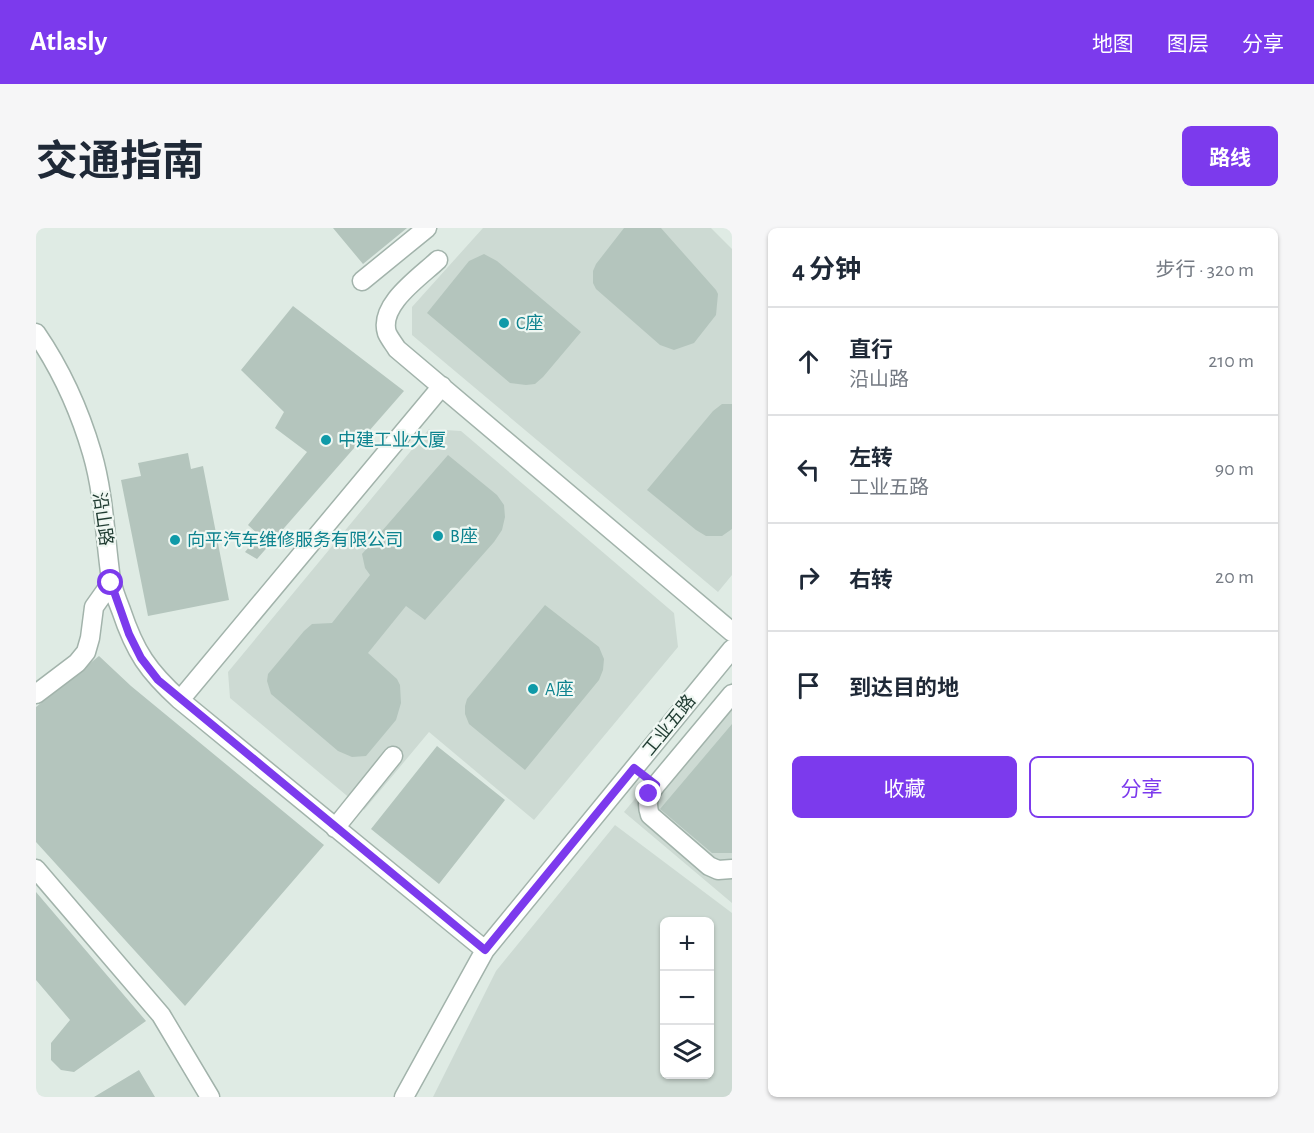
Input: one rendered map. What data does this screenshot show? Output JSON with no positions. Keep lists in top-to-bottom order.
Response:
{
  "streets": {
    "street": ["沿山路", "工业五路"]
  },
  "crossings": [
    ["沿山路", "工业五路"]
  ],
  "places": [
    "C座",
    "中建工业大厦",
    "B座",
    "向平汽车维修服务有限公司",
    "A座"
  ],
  "page": {
    "header": "Atlasly",
    "nav": ["地图", "图层", "分享"],
    "title": "交通指南",
    "buttons": [
      "路线",
      ["收藏", "分享"]
    ],
    "heading": ["4 分钟", "步行 · 320 m"],
    "list": [
      ["直行", "沿山路", "210 m"],
      ["左转", "工业五路", "90 m"],
      ["右转", "20 m"],
      "到达目的地"
    ],
    "map_buttons": ["+", "−"]
  }
}
